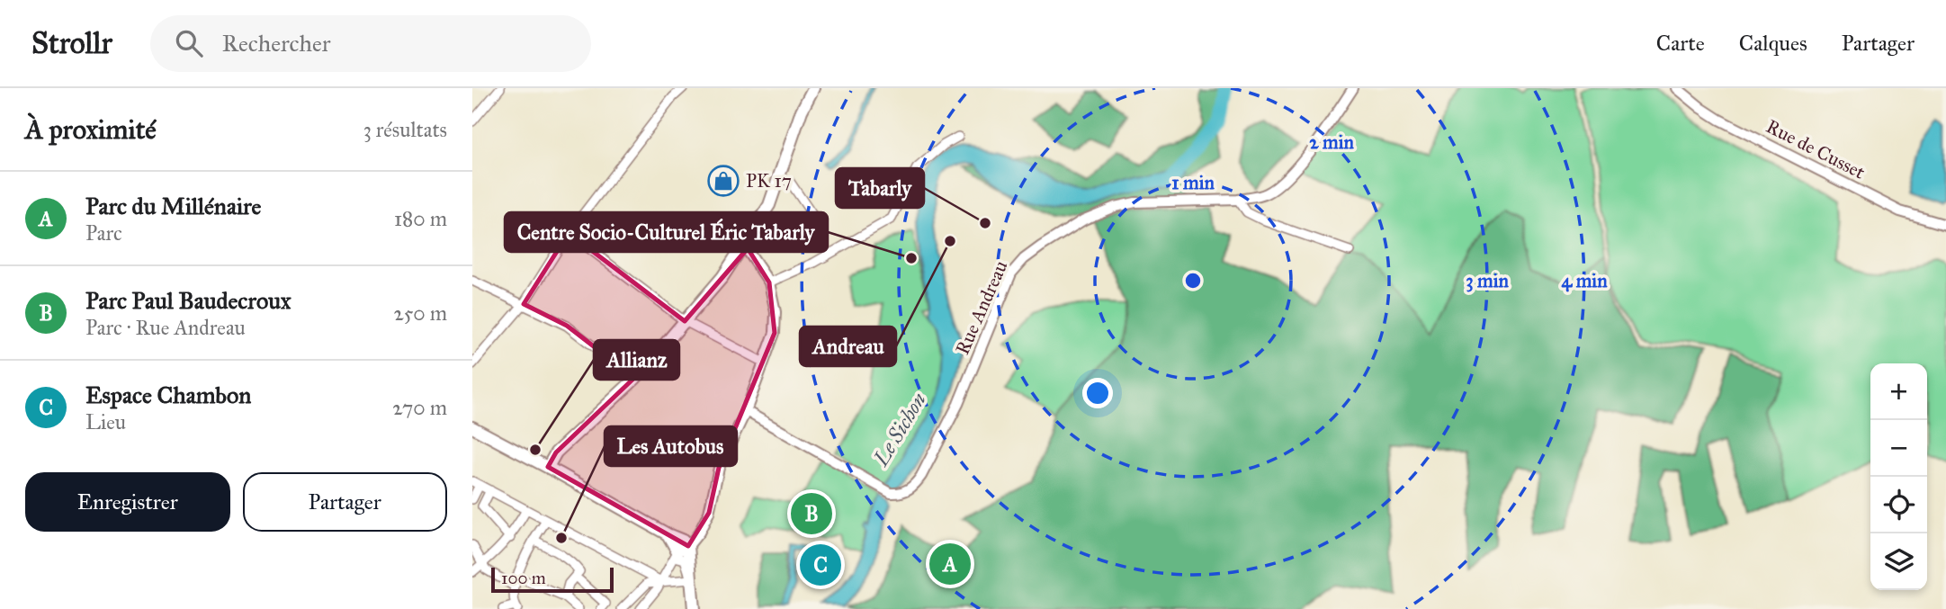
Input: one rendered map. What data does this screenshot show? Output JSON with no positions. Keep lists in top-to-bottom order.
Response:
{
  "streets": {
    "street": ["Rue de Cusset", "Rue Andreau"]
  },
  "water": ["Le Sichon"],
  "places": {
    "shop": ["PK 17"],
    "other": [
      "Tabarly",
      "Andreau",
      "Centre Socio-Culturel Éric Tabarly",
      "Allianz",
      "Les Autobus"
    ]
  },
  "scale_bar": "100 m",
  "page": {
    "header": "Strollr",
    "search": "Rechercher",
    "nav": ["Carte", "Calques", "Partager"],
    "heading": ["À proximité", "3 résultats"],
    "list": [
      {
        "mark": "A",
        "name": "Parc du Millénaire",
        "note": "Parc",
        "value": "180 m"
      },
      {
        "mark": "B",
        "name": "Parc Paul Baudecroux",
        "note": "Parc · Rue Andreau",
        "value": "250 m"
      },
      {
        "mark": "C",
        "name": "Espace Chambon",
        "note": "Lieu",
        "value": "270 m"
      }
    ],
    "map_buttons": ["+", "−"],
    "buttons": ["Enregistrer", "Partager"],
    "pins": ["B", "A", "C"],
    "scale": "100 m"
  },
  "rings": [
    "2 min",
    "1 min",
    "3 min",
    "4 min"
  ]
}
